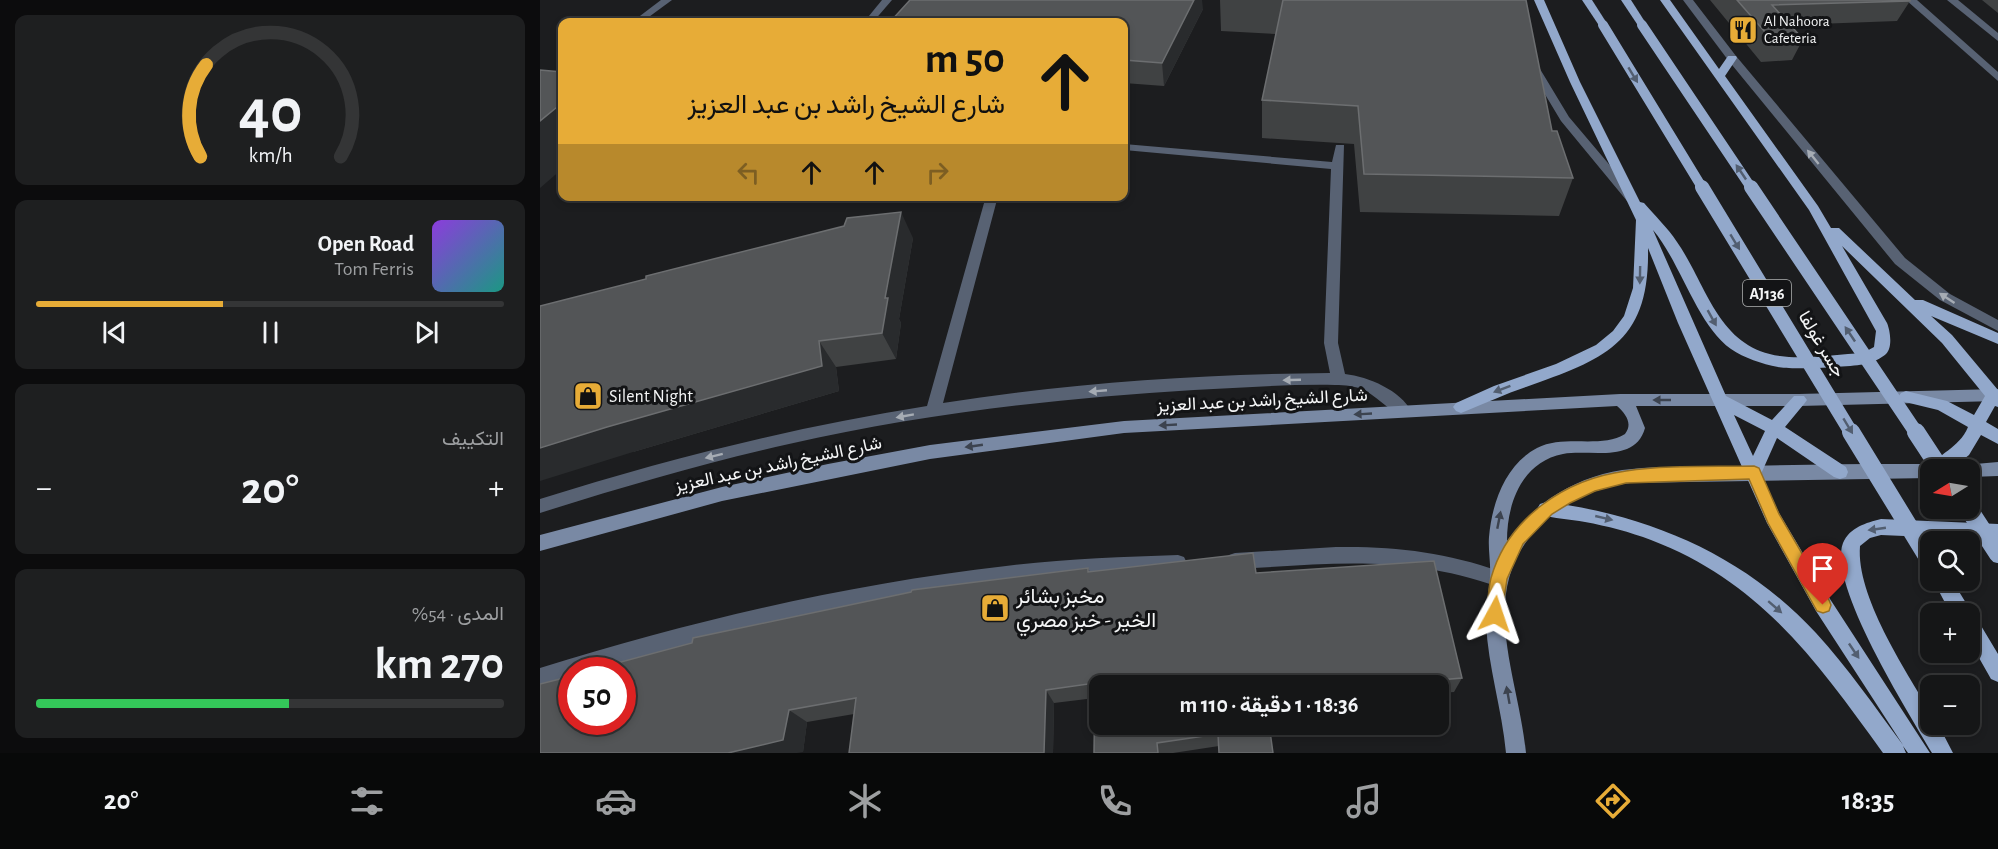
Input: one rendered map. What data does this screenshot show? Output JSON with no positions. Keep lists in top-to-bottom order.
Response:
{
  "streets": {
    "main road": ["AJ136", "جسر غولفا", "شارع الشيخ راشد بن عبد العزيز"]
  },
  "one_way": ["شارع الشيخ راشد بن عبد العزيز"],
  "places": {
    "restaurant": ["Al Nahoora Cafeteria"],
    "shop": ["Silent Night", "مخبز بشائر الخير - خبز مصري"]
  },
  "north": "left",
  "page": {
    "turn": ["50 m", "شارع الشيخ راشد بن عبد العزيز"],
    "song": ["Open Road", "Tom Ferris"],
    "tile": [
      "التكييف",
      ["المدى · 54%", "270 km"]
    ],
    "map_buttons": ["+", "−"],
    "heat": ["−", "20°", "+"],
    "limit": "50",
    "trip": "18:36 · 1 دقيقة · 110 m",
    "tabs": ["18:35", "20°"],
    "gauge": ["40", "km/h"]
  }
}
